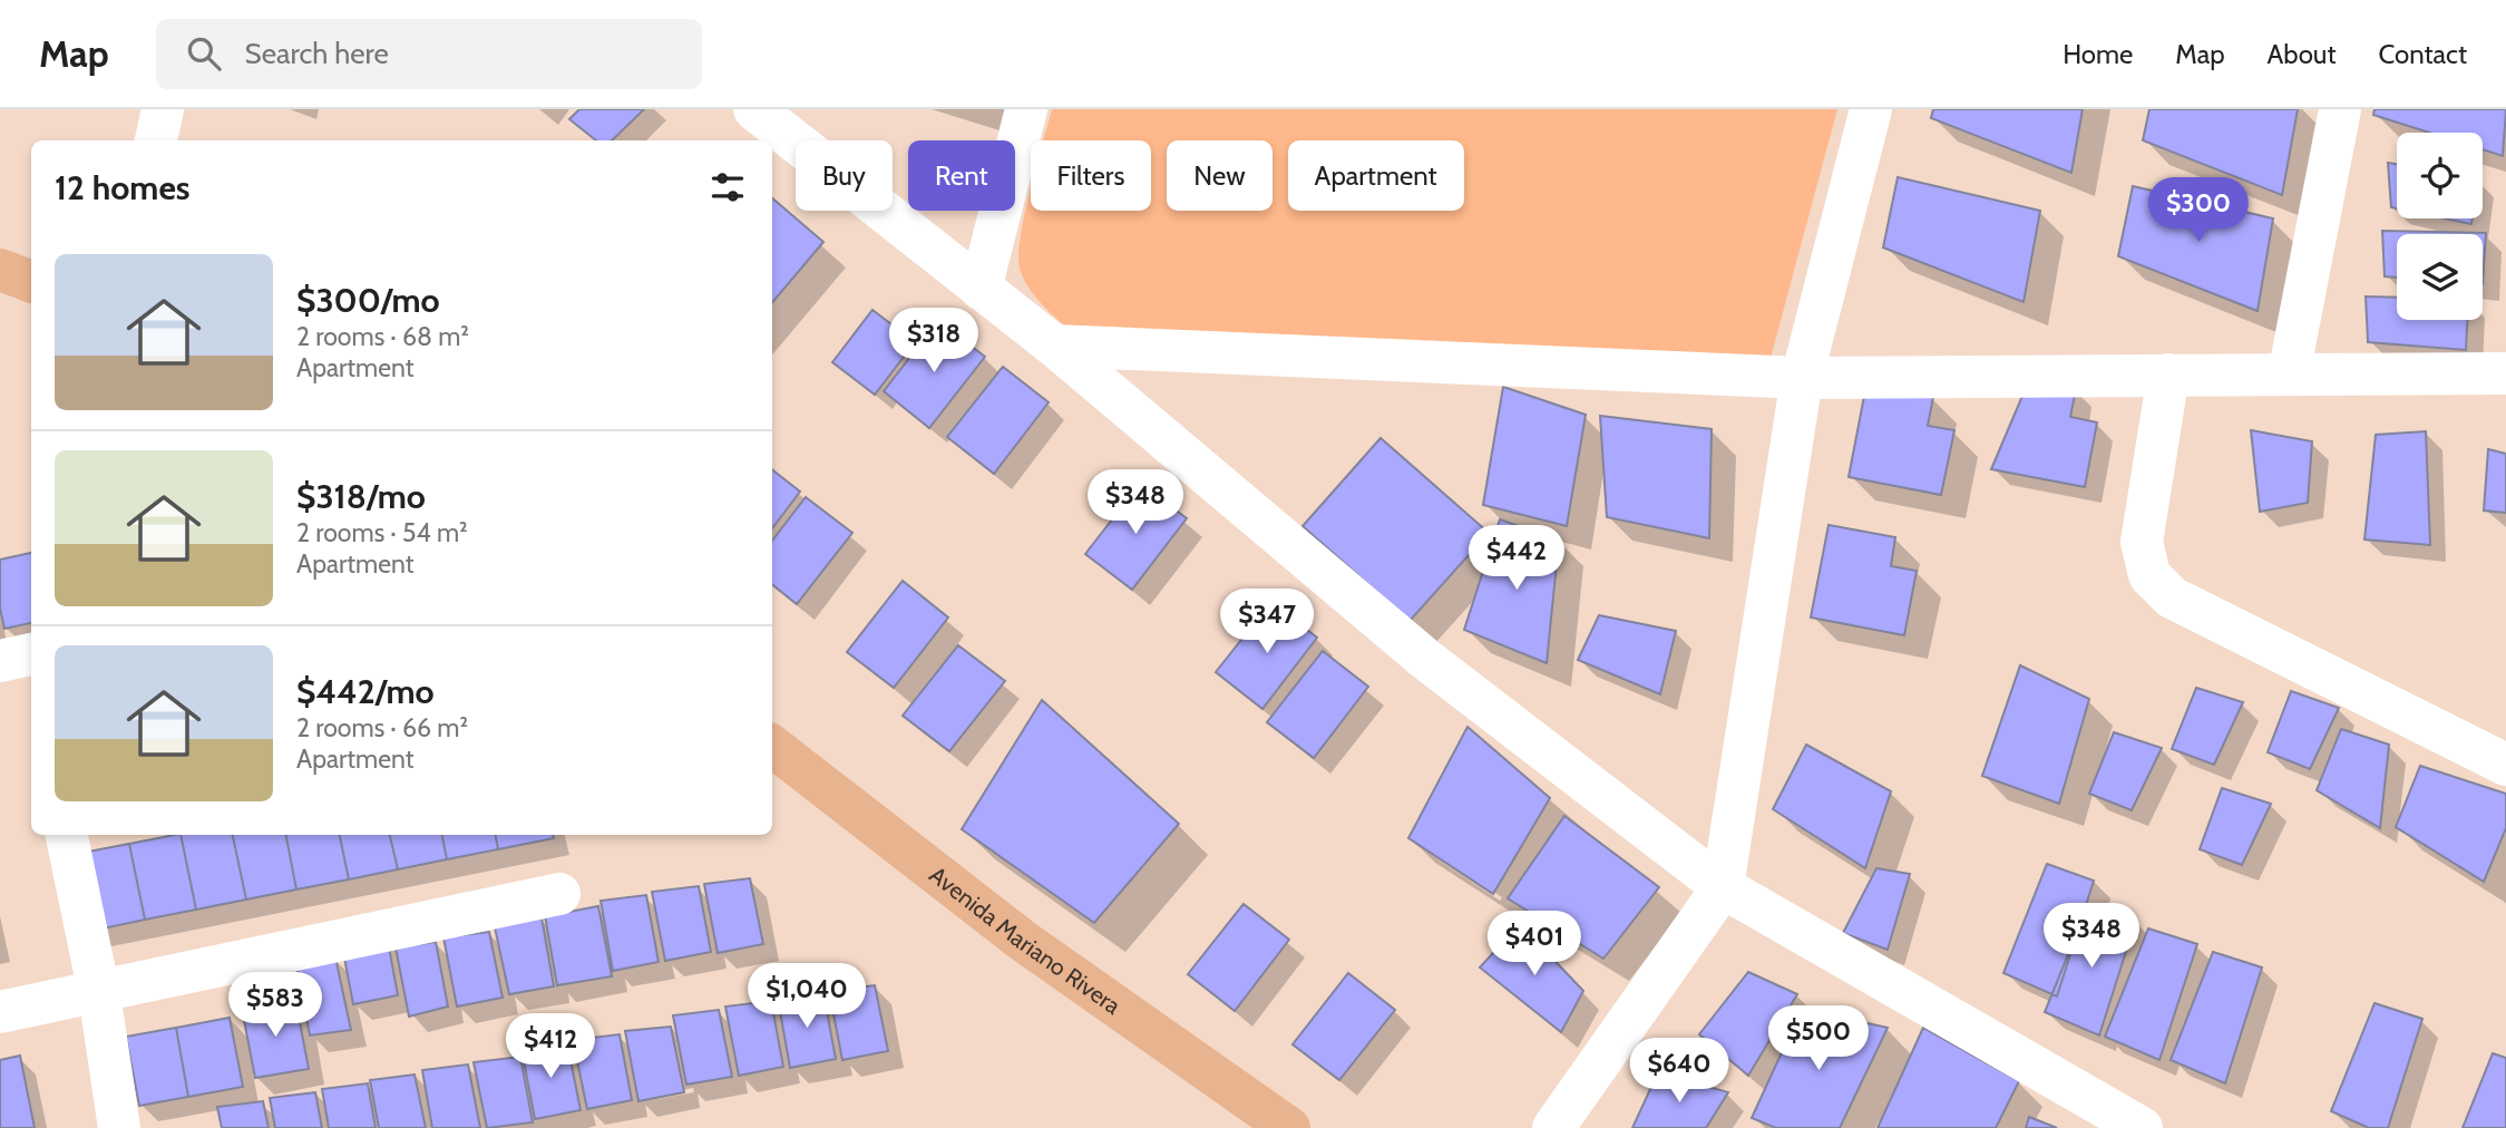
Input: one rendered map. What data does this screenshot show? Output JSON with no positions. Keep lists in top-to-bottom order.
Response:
{
  "streets": {
    "main road": ["Avenida Mariano Rivera"]
  },
  "page": {
    "header": "Map",
    "search": "Search here",
    "nav": [
      "Home",
      "Map",
      "About",
      "Contact"
    ],
    "chip": [
      "Buy",
      "Rent",
      "Filters",
      "New",
      "Apartment"
    ],
    "heading": "12 homes",
    "price": [
      "$300",
      "$318",
      "$348",
      "$442",
      "$347",
      "$348",
      "$401",
      "$1,040",
      "$583",
      "$500",
      "$412",
      "$640"
    ],
    "list": [
      {
        "name": "$300/mo",
        "note": "2 rooms · 68 m² · Apartment"
      },
      {
        "name": "$318/mo",
        "note": "2 rooms · 54 m² · Apartment"
      },
      {
        "name": "$442/mo",
        "note": "2 rooms · 66 m² · Apartment"
      }
    ]
  }
}
